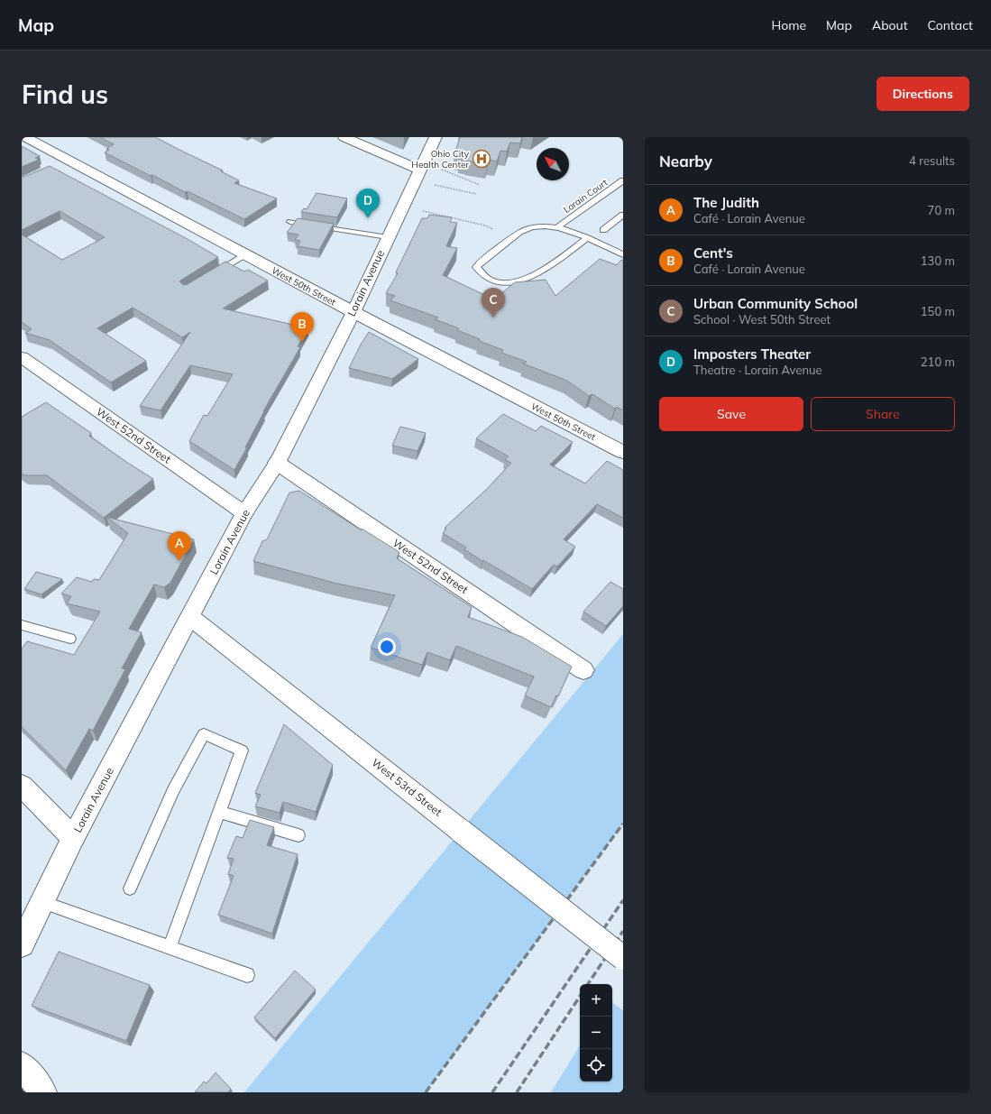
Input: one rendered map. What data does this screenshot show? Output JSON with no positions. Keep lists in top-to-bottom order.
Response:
{
  "streets": {
    "street": [
      "Lorain Avenue",
      "West 50th Street",
      "West 52nd Street",
      "West 53rd Street"
    ],
    "lane": ["Lorain Court"]
  },
  "crossings": [
    ["Lorain Avenue", "West 50th Street"],
    ["Lorain Avenue", "West 52nd Street"],
    ["Lorain Avenue", "West 53rd Street"]
  ],
  "places": {
    "hospital": ["Ohio City Health Center"]
  },
  "north": "top left",
  "page": {
    "header": "Map",
    "nav": [
      "Home",
      "Map",
      "About",
      "Contact"
    ],
    "buttons": [
      "Directions",
      ["Save", "Share"]
    ],
    "title": "Find us",
    "heading": ["Nearby", "4 results"],
    "list": [
      {
        "mark": "A",
        "name": "The Judith",
        "note": "Café · Lorain Avenue",
        "value": "70 m"
      },
      {
        "mark": "B",
        "name": "Cent's",
        "note": "Café · Lorain Avenue",
        "value": "130 m"
      },
      {
        "mark": "C",
        "name": "Urban Community School",
        "note": "School · West 50th Street",
        "value": "150 m"
      },
      {
        "mark": "D",
        "name": "Imposters Theater",
        "note": "Theatre · Lorain Avenue",
        "value": "210 m"
      }
    ],
    "pins": [
      "D",
      "C",
      "B",
      "A"
    ],
    "map_buttons": ["+", "−"]
  }
}
